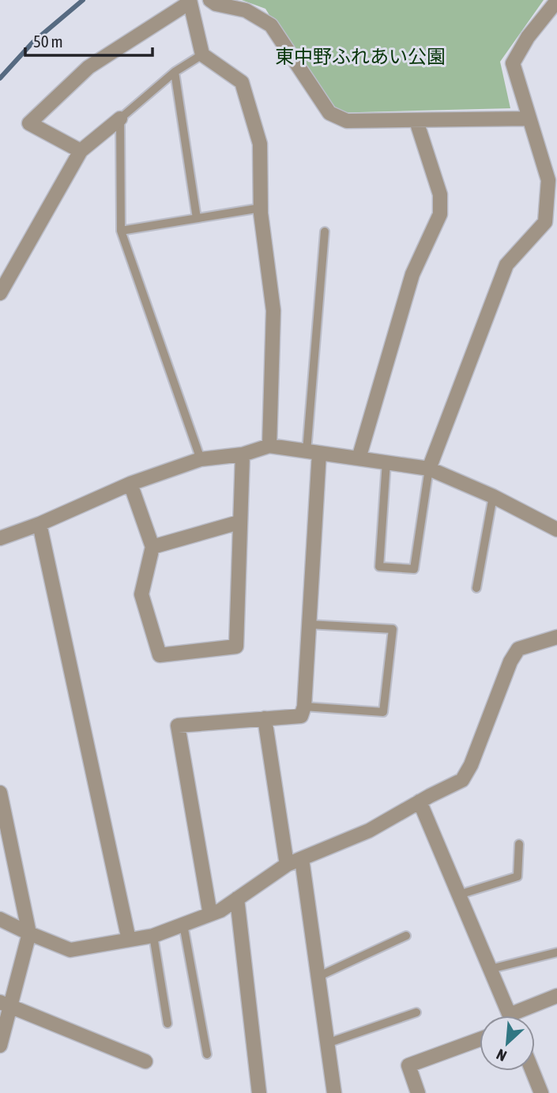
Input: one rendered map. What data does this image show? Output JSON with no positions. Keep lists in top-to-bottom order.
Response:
{
  "parks": ["東中野ふれあい公園"],
  "scale_bar": "50 m",
  "north": "bottom left"
}
